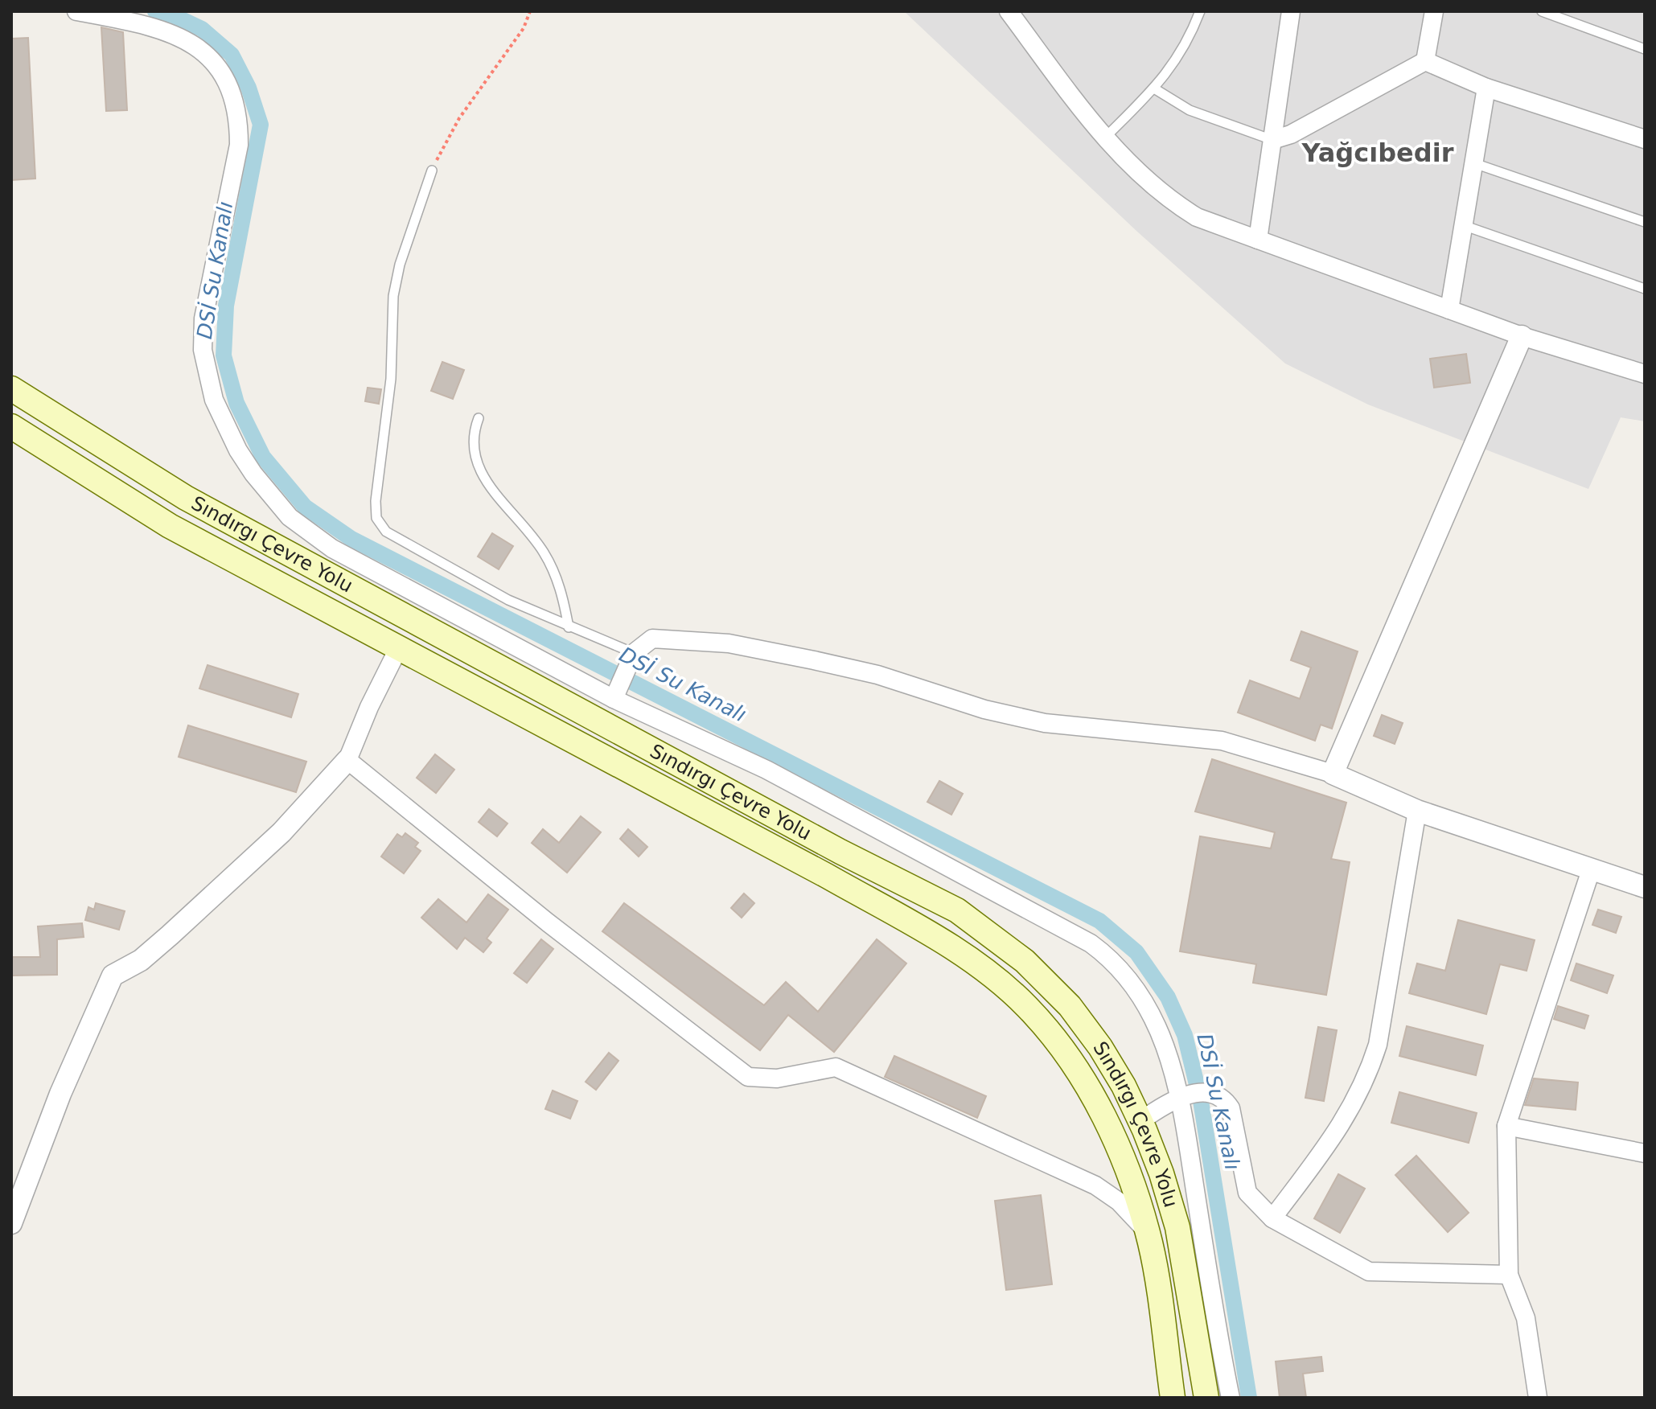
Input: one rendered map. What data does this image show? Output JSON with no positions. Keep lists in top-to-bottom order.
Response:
{
  "streets": {
    "main road": ["Sındırgı Çevre Yolu"]
  },
  "districts": ["Yağcıbedir"],
  "water": ["DSİ Su Kanalı"]
}
